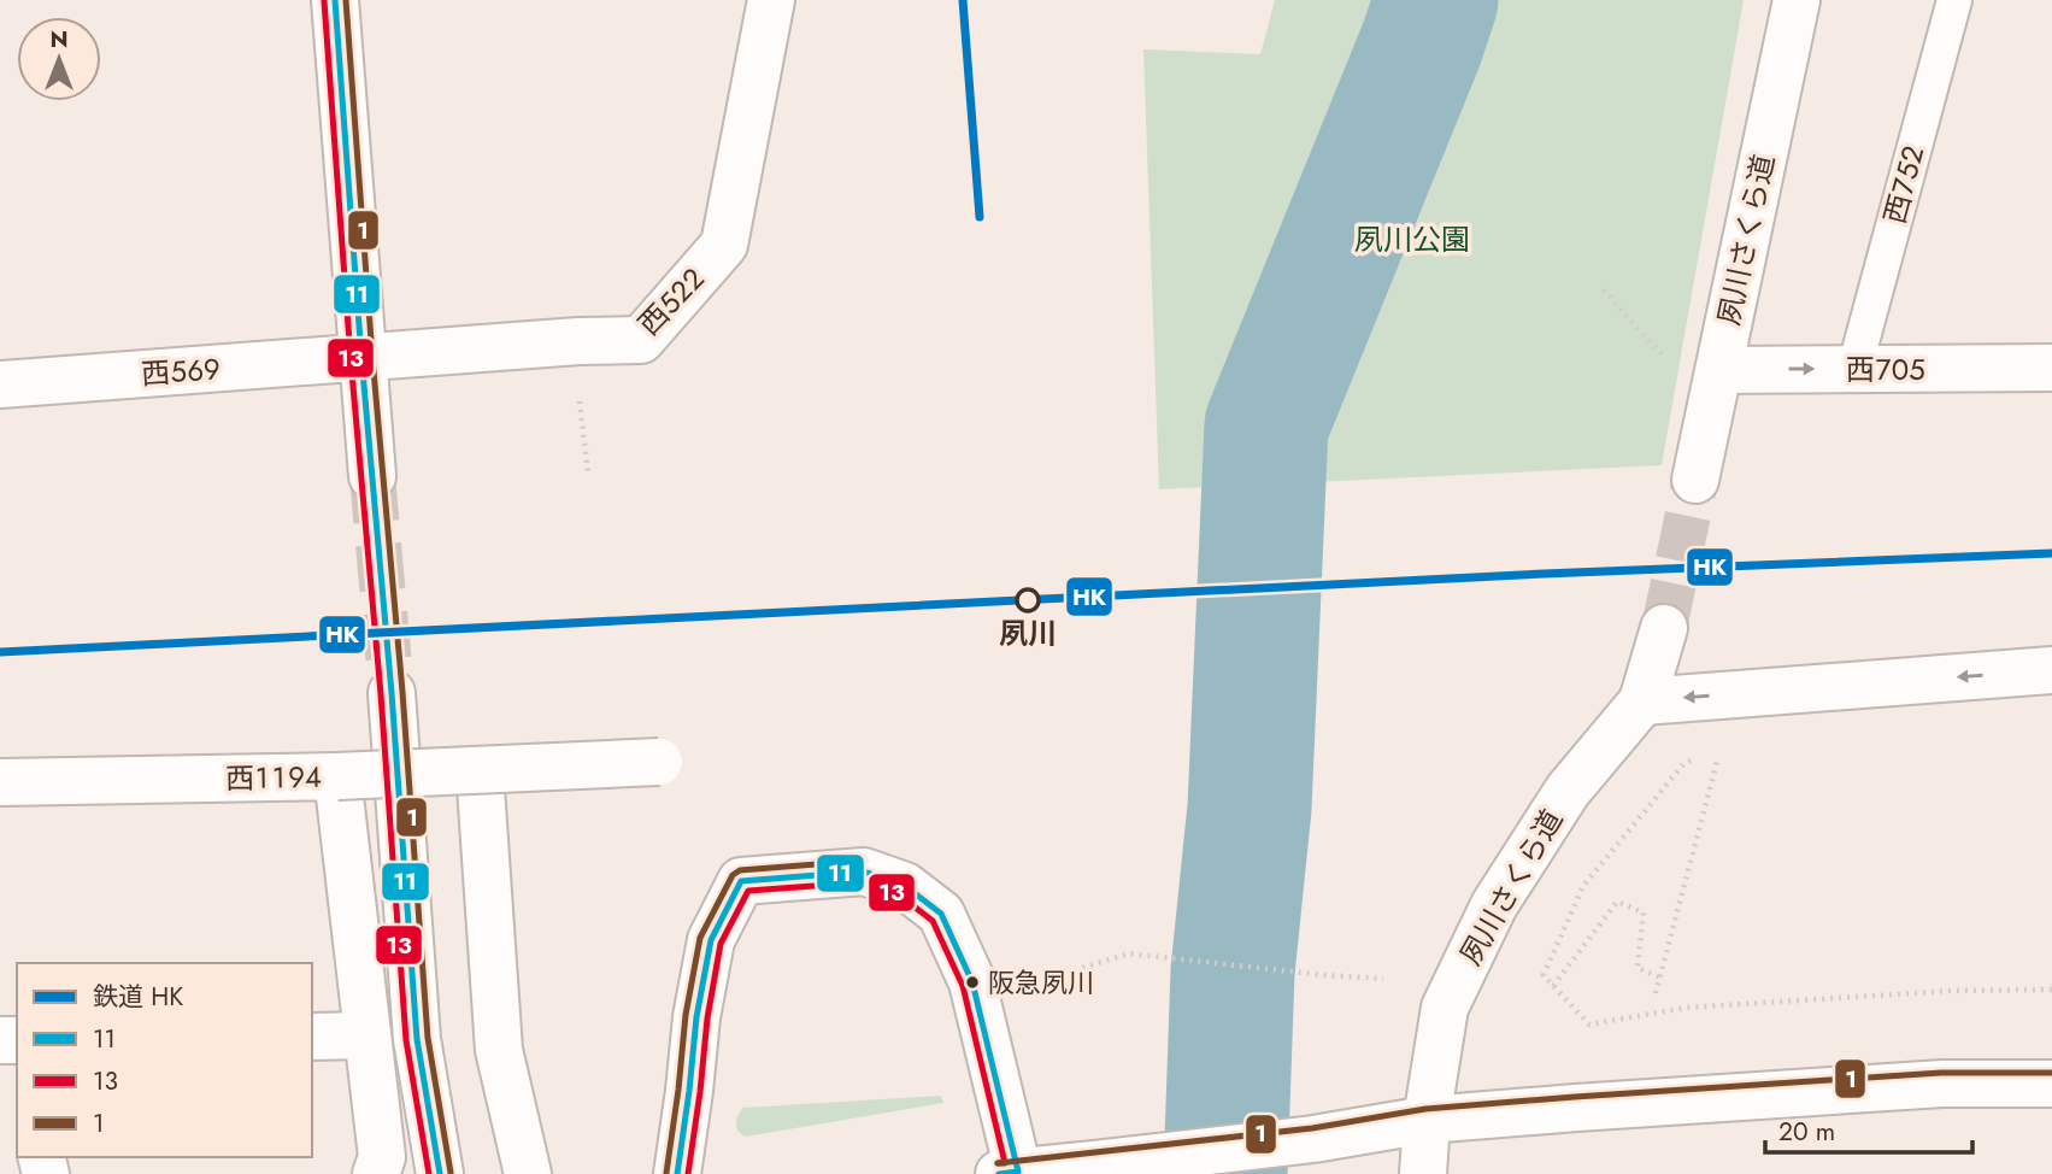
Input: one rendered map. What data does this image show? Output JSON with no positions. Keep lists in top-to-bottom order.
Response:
{
  "streets": {
    "street": [
      "夙川さくら道",
      "西５２２",
      "西７０５",
      "西５６９",
      "西１１９４"
    ],
    "lane": ["西７５２"]
  },
  "crossings": [
    ["西７５２", "西７０５"],
    ["夙川さくら道", "西７０５"],
    ["西５２２", "西５６９"]
  ],
  "parks": ["夙川公園"],
  "places": ["夙川", "阪急夙川"],
  "lines": [
    "rail line HK",
    "transit line 11",
    "transit line 1",
    "transit line 13"
  ],
  "legend": [
    "鉄道 HK",
    "11",
    "13",
    "1"
  ],
  "scale_bar": "20 m",
  "north": "top"
}
